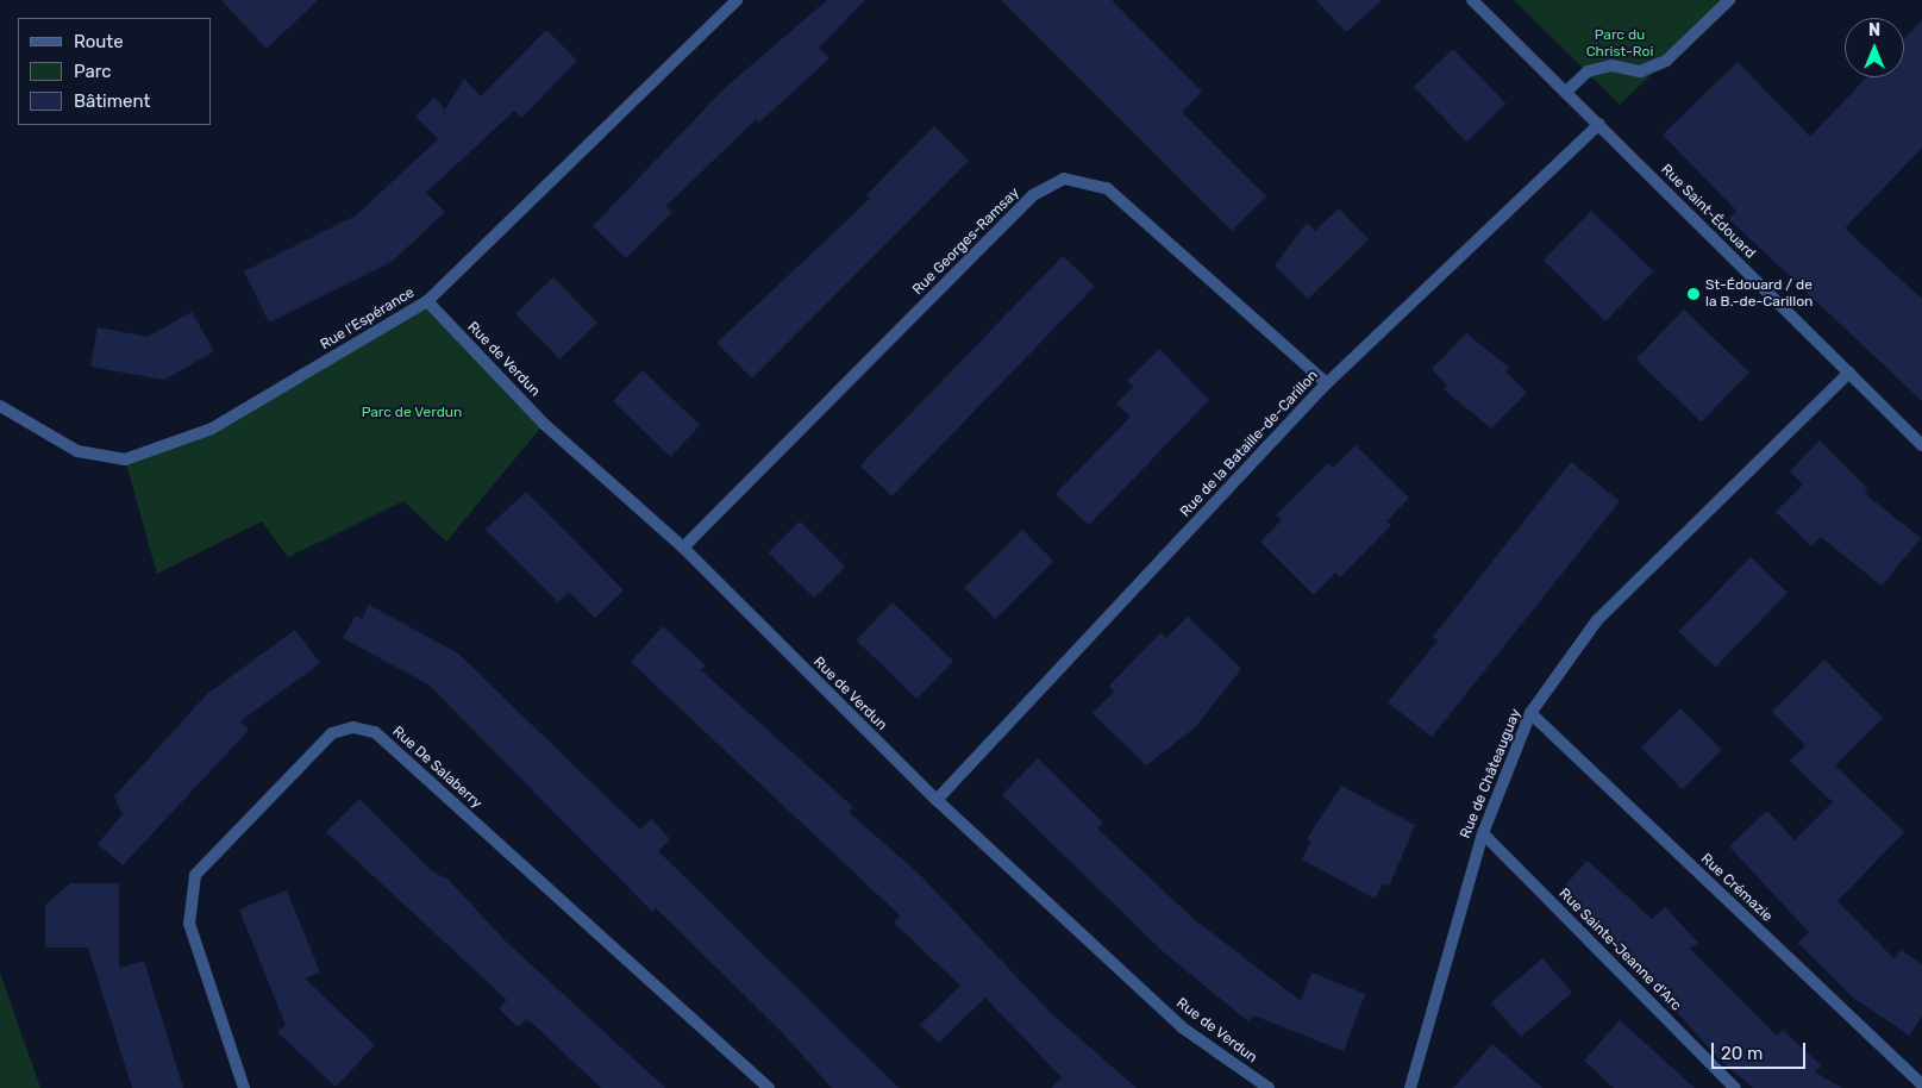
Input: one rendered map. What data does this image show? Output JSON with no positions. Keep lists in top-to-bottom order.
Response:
{
  "streets": {
    "street": [
      "Rue Saint-Édouard",
      "Rue Georges-Ramsay",
      "Rue l'Espérance",
      "Rue de Verdun",
      "Rue de la Bataille-de-Carillon",
      "Rue De Salaberry",
      "Rue de Châteauguay",
      "Rue Crémazie",
      "Rue Sainte-Jeanne d'Arc"
    ]
  },
  "crossings": [
    ["Rue Saint-Édouard", "Rue de la Bataille-de-Carillon"],
    ["Rue Saint-Édouard", "Rue de Châteauguay"],
    ["Rue Georges-Ramsay", "Rue de Verdun"],
    ["Rue Georges-Ramsay", "Rue de la Bataille-de-Carillon"],
    ["Rue l'Espérance", "Rue de Verdun"],
    ["Rue de Verdun", "Rue de la Bataille-de-Carillon"],
    ["Rue de Châteauguay", "Rue Crémazie"],
    ["Rue de Châteauguay", "Rue Sainte-Jeanne d'Arc"]
  ],
  "parks": ["Parc du Christ-Roi", "Parc de Verdun"],
  "places": ["St-Édouard / de la B.-de-Carillon"],
  "legend": ["Route", "Parc", "Bâtiment"],
  "scale_bar": "20 m",
  "north": "top"
}
